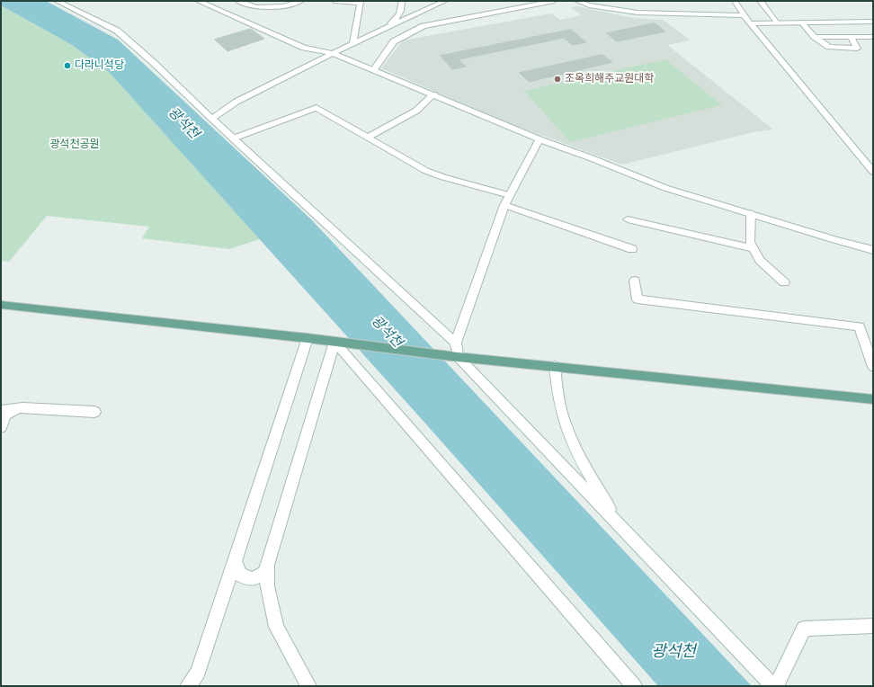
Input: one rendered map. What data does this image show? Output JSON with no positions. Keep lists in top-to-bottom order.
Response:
{
  "water": ["광석천"],
  "parks": ["광석천공원"],
  "places": ["다라니석당", "조옥희해주교원대학"]
}
